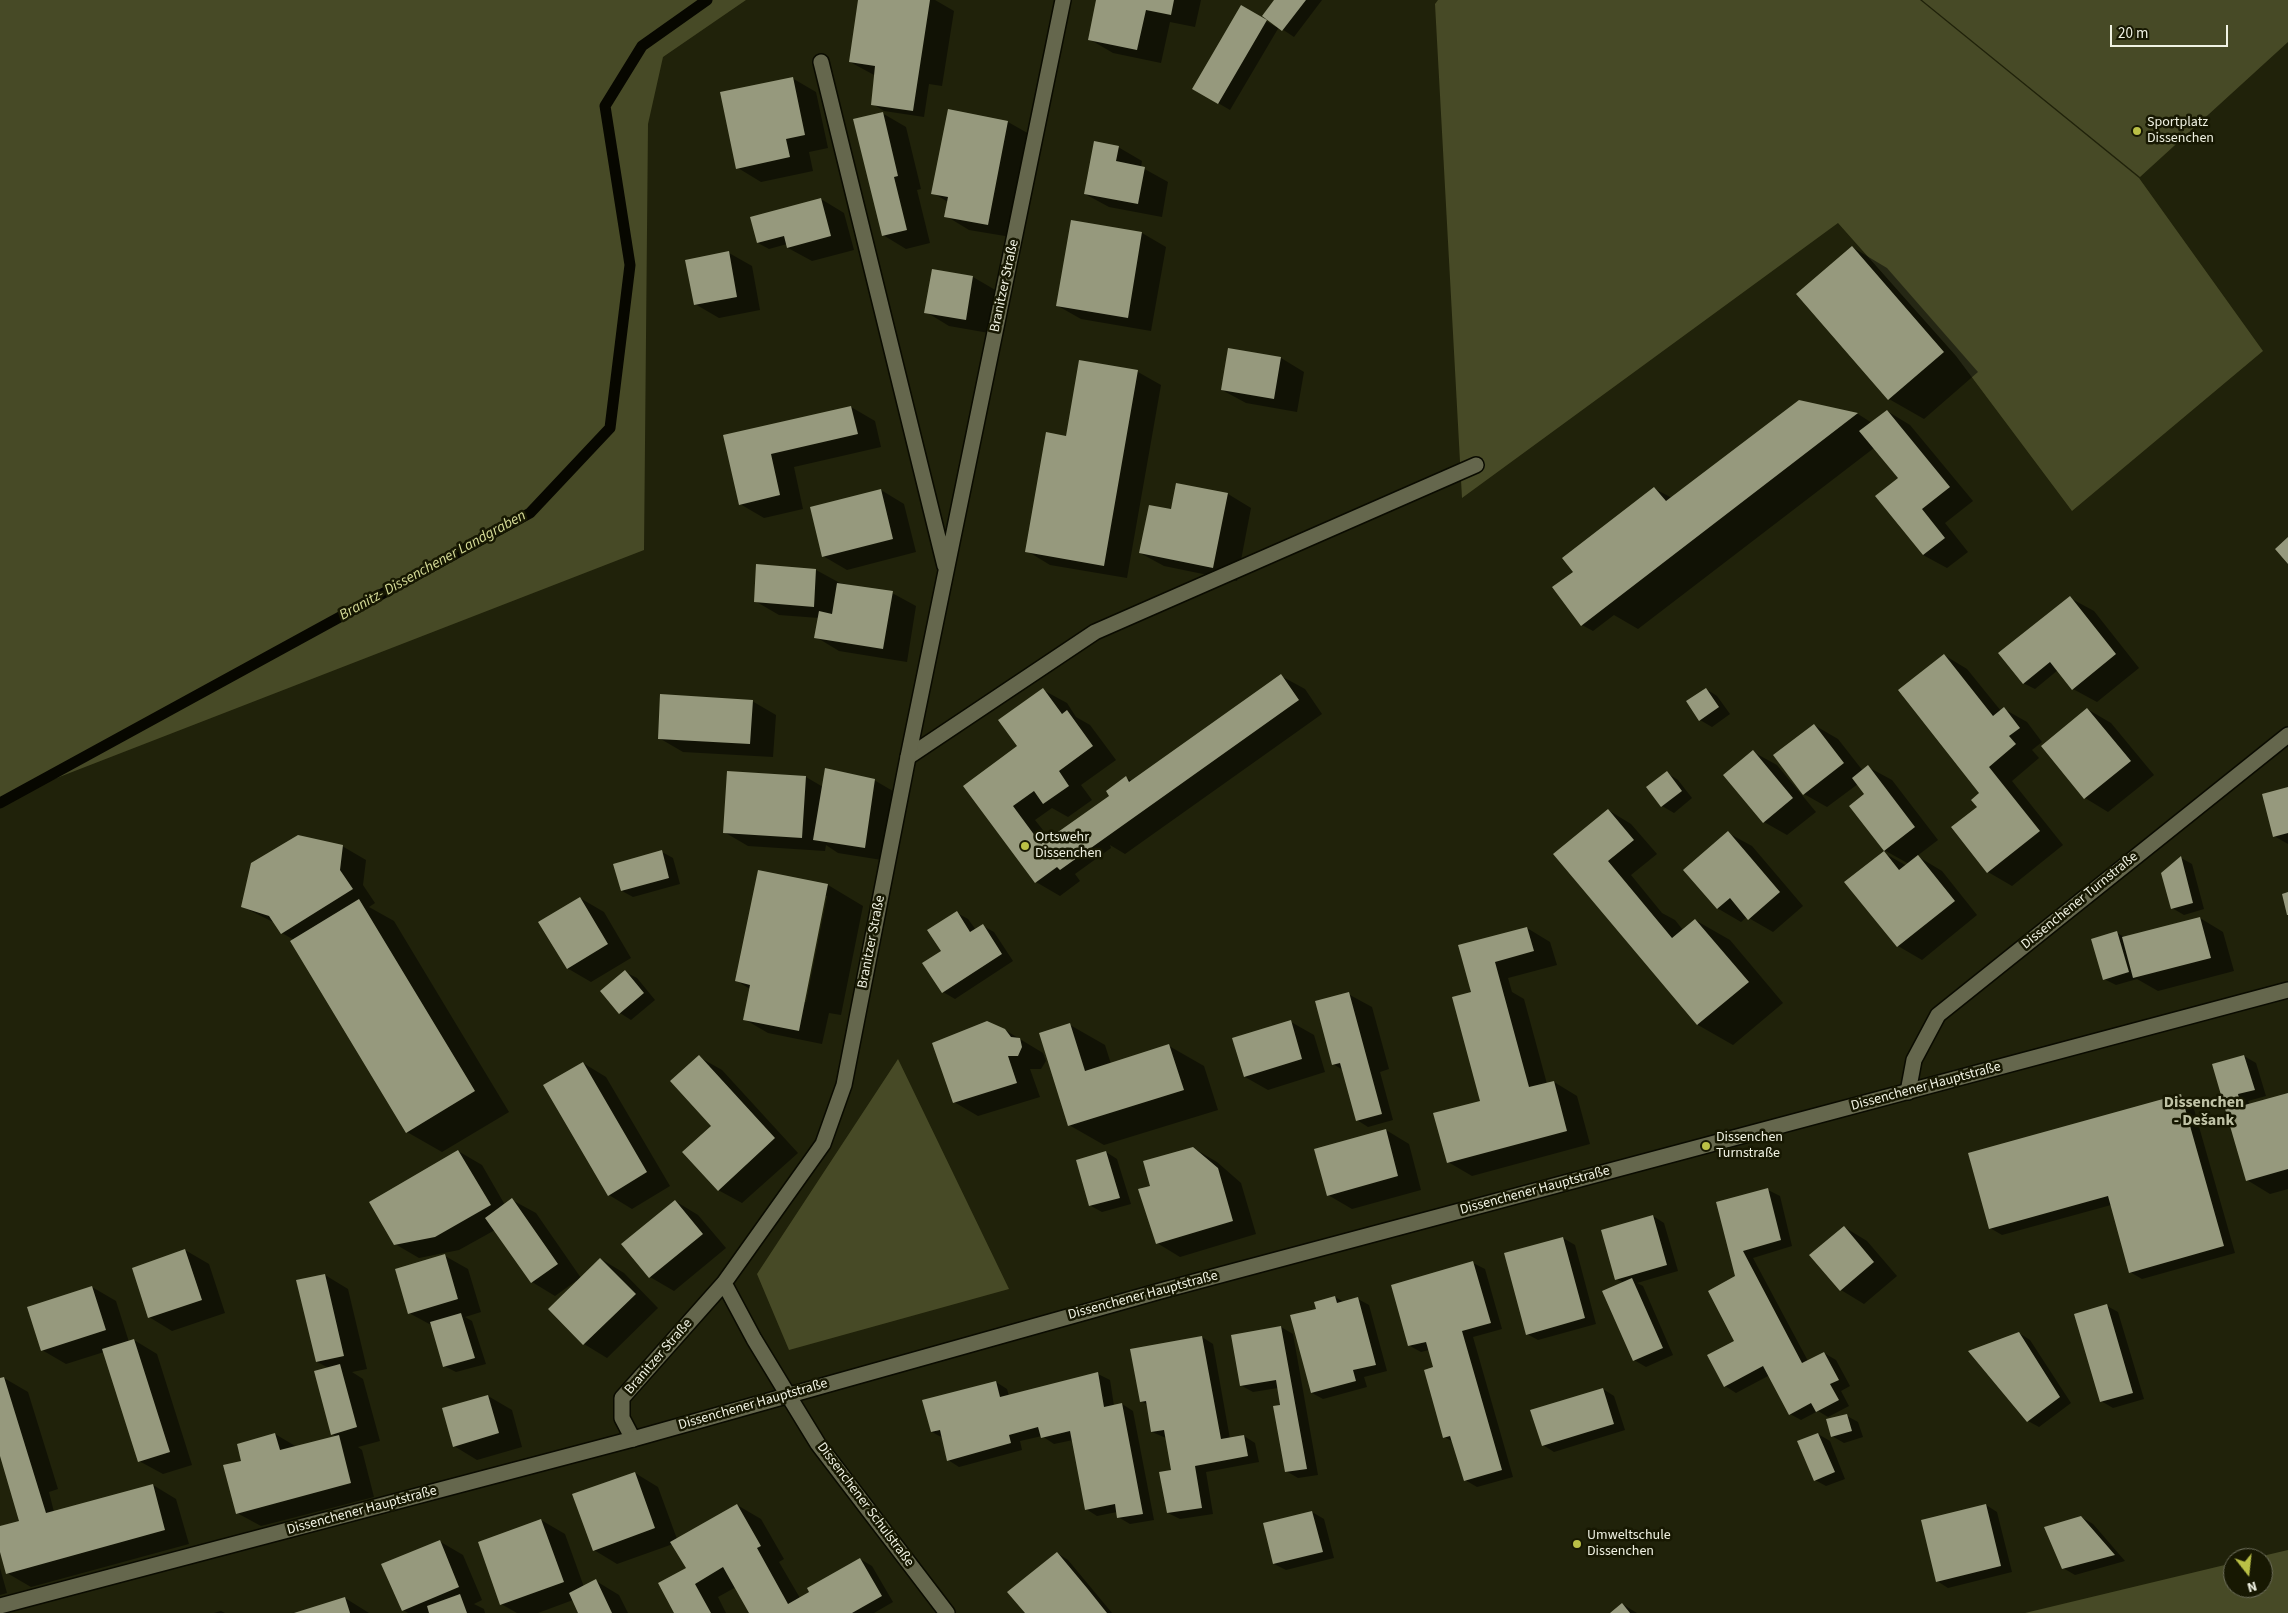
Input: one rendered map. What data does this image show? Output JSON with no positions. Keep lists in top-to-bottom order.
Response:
{
  "streets": {
    "street": [
      "Branitzer Straße",
      "Dissenchener Turnstraße",
      "Dissenchener Hauptstraße",
      "Dissenchener Schulstraße"
    ]
  },
  "crossings": [
    ["Branitzer Straße", "Dissenchener Hauptstraße"],
    ["Dissenchener Turnstraße", "Dissenchener Hauptstraße"],
    ["Dissenchener Hauptstraße", "Dissenchener Schulstraße"]
  ],
  "districts": ["Dissenchen - Dešank"],
  "water": ["Branitz- Dissenchener Landgraben"],
  "places": [
    "Sportplatz Dissenchen",
    "Ortswehr Dissenchen",
    "Dissenchen Turnstraße",
    "Umweltschule Dissenchen"
  ],
  "scale_bar": "20 m",
  "north": "bottom"
}
